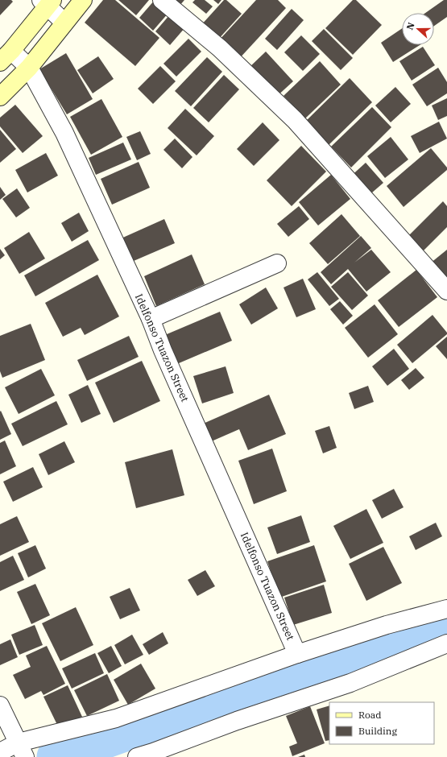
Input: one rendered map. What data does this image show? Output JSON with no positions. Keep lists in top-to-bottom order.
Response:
{
  "streets": {
    "street": ["Idelfonso Tuazon Street"]
  },
  "legend": ["Road", "Building"],
  "north": "left"
}
